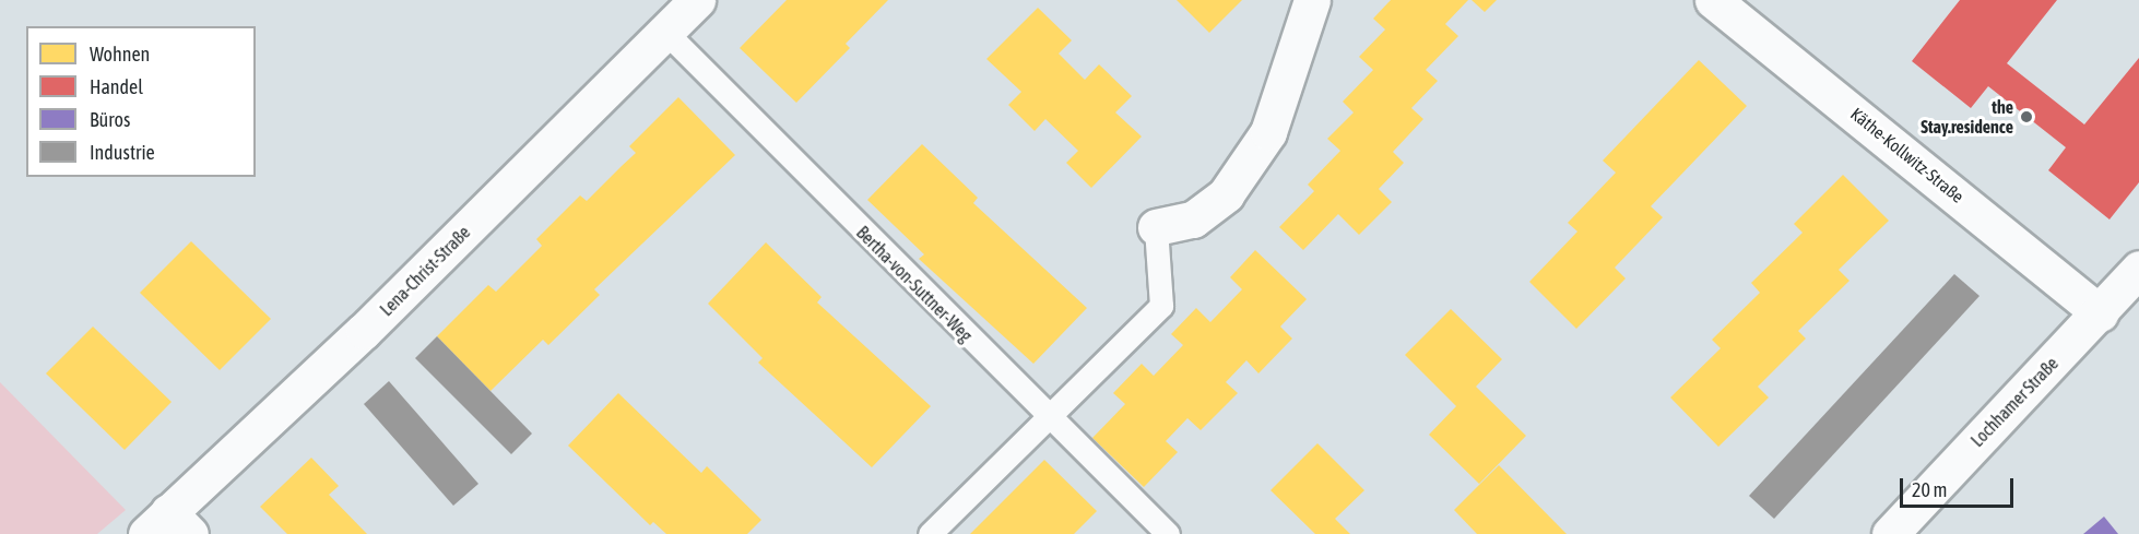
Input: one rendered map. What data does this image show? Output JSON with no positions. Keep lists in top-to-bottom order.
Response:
{
  "streets": {
    "street": ["Käthe-Kollwitz-Straße", "Lena-Christ-Straße", "Lochhamer Straße"],
    "lane": ["Bertha-von-Suttner-Weg"]
  },
  "crossings": [
    ["Käthe-Kollwitz-Straße", "Lochhamer Straße"],
    ["Lena-Christ-Straße", "Bertha-von-Suttner-Weg"]
  ],
  "places": ["the Stay.residence"],
  "legend": [
    "Wohnen",
    "Handel",
    "Büros",
    "Industrie"
  ],
  "scale_bar": "20 m"
}
